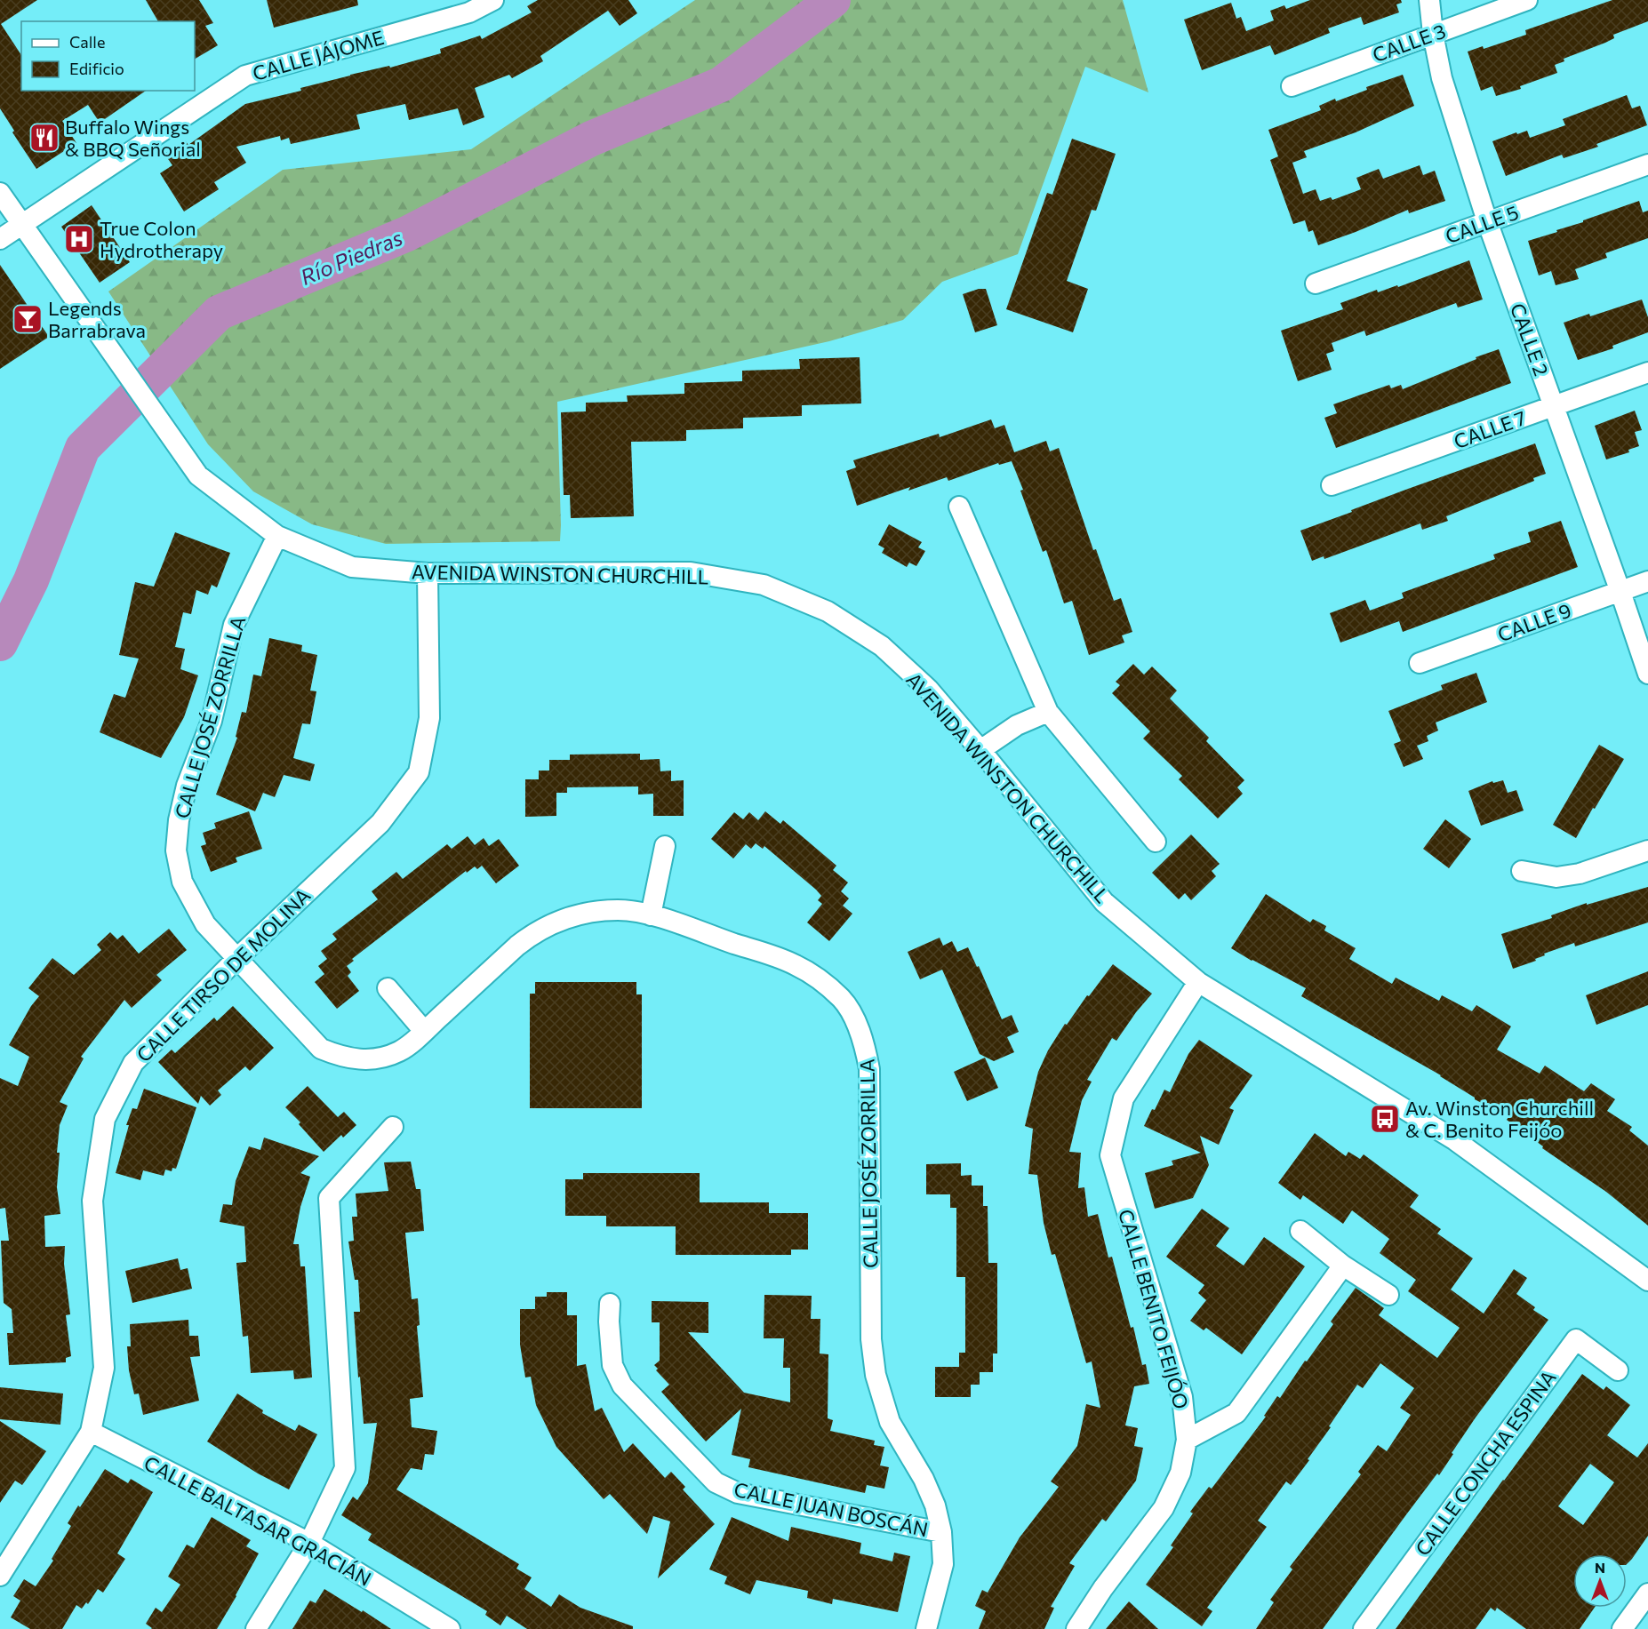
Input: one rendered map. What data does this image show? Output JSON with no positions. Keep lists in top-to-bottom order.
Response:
{
  "streets": {
    "street": [
      "CALLE 3",
      "CALLE JÁJOME",
      "CALLE 5",
      "CALLE 2",
      "CALLE 7",
      "AVENIDA WINSTON CHURCHILL",
      "CALLE 9",
      "CALLE JOSÉ ZORRILLA",
      "CALLE TIRSO DE MOLINA",
      "CALLE BENITO FEIJÓO",
      "CALLE CONCHA ESPINA",
      "CALLE JUAN BOSCÁN",
      "CALLE BALTASAR GRACIÁN"
    ]
  },
  "crossings": [
    ["CALLE 3", "CALLE 2"],
    ["CALLE JÁJOME", "AVENIDA WINSTON CHURCHILL"],
    ["CALLE 5", "CALLE 2"],
    ["CALLE 2", "CALLE 7"],
    ["CALLE 2", "CALLE 9"],
    ["AVENIDA WINSTON CHURCHILL", "CALLE JOSÉ ZORRILLA"],
    ["AVENIDA WINSTON CHURCHILL", "CALLE TIRSO DE MOLINA"],
    ["AVENIDA WINSTON CHURCHILL", "CALLE BENITO FEIJÓO"],
    ["CALLE JOSÉ ZORRILLA", "CALLE TIRSO DE MOLINA"],
    ["CALLE JOSÉ ZORRILLA", "CALLE JUAN BOSCÁN"],
    ["CALLE TIRSO DE MOLINA", "CALLE BALTASAR GRACIÁN"]
  ],
  "water": ["Río Piedras"],
  "places": {
    "restaurant": ["Buffalo Wings & BBQ Señorial"],
    "hospital": ["True Colon Hydrotherapy"],
    "bar": ["Legends Barrabrava"],
    "bus stop": ["Av. Winston Churchill & C. Benito Feijóo"]
  },
  "legend": ["Calle", "Edificio"],
  "north": "top"
}
